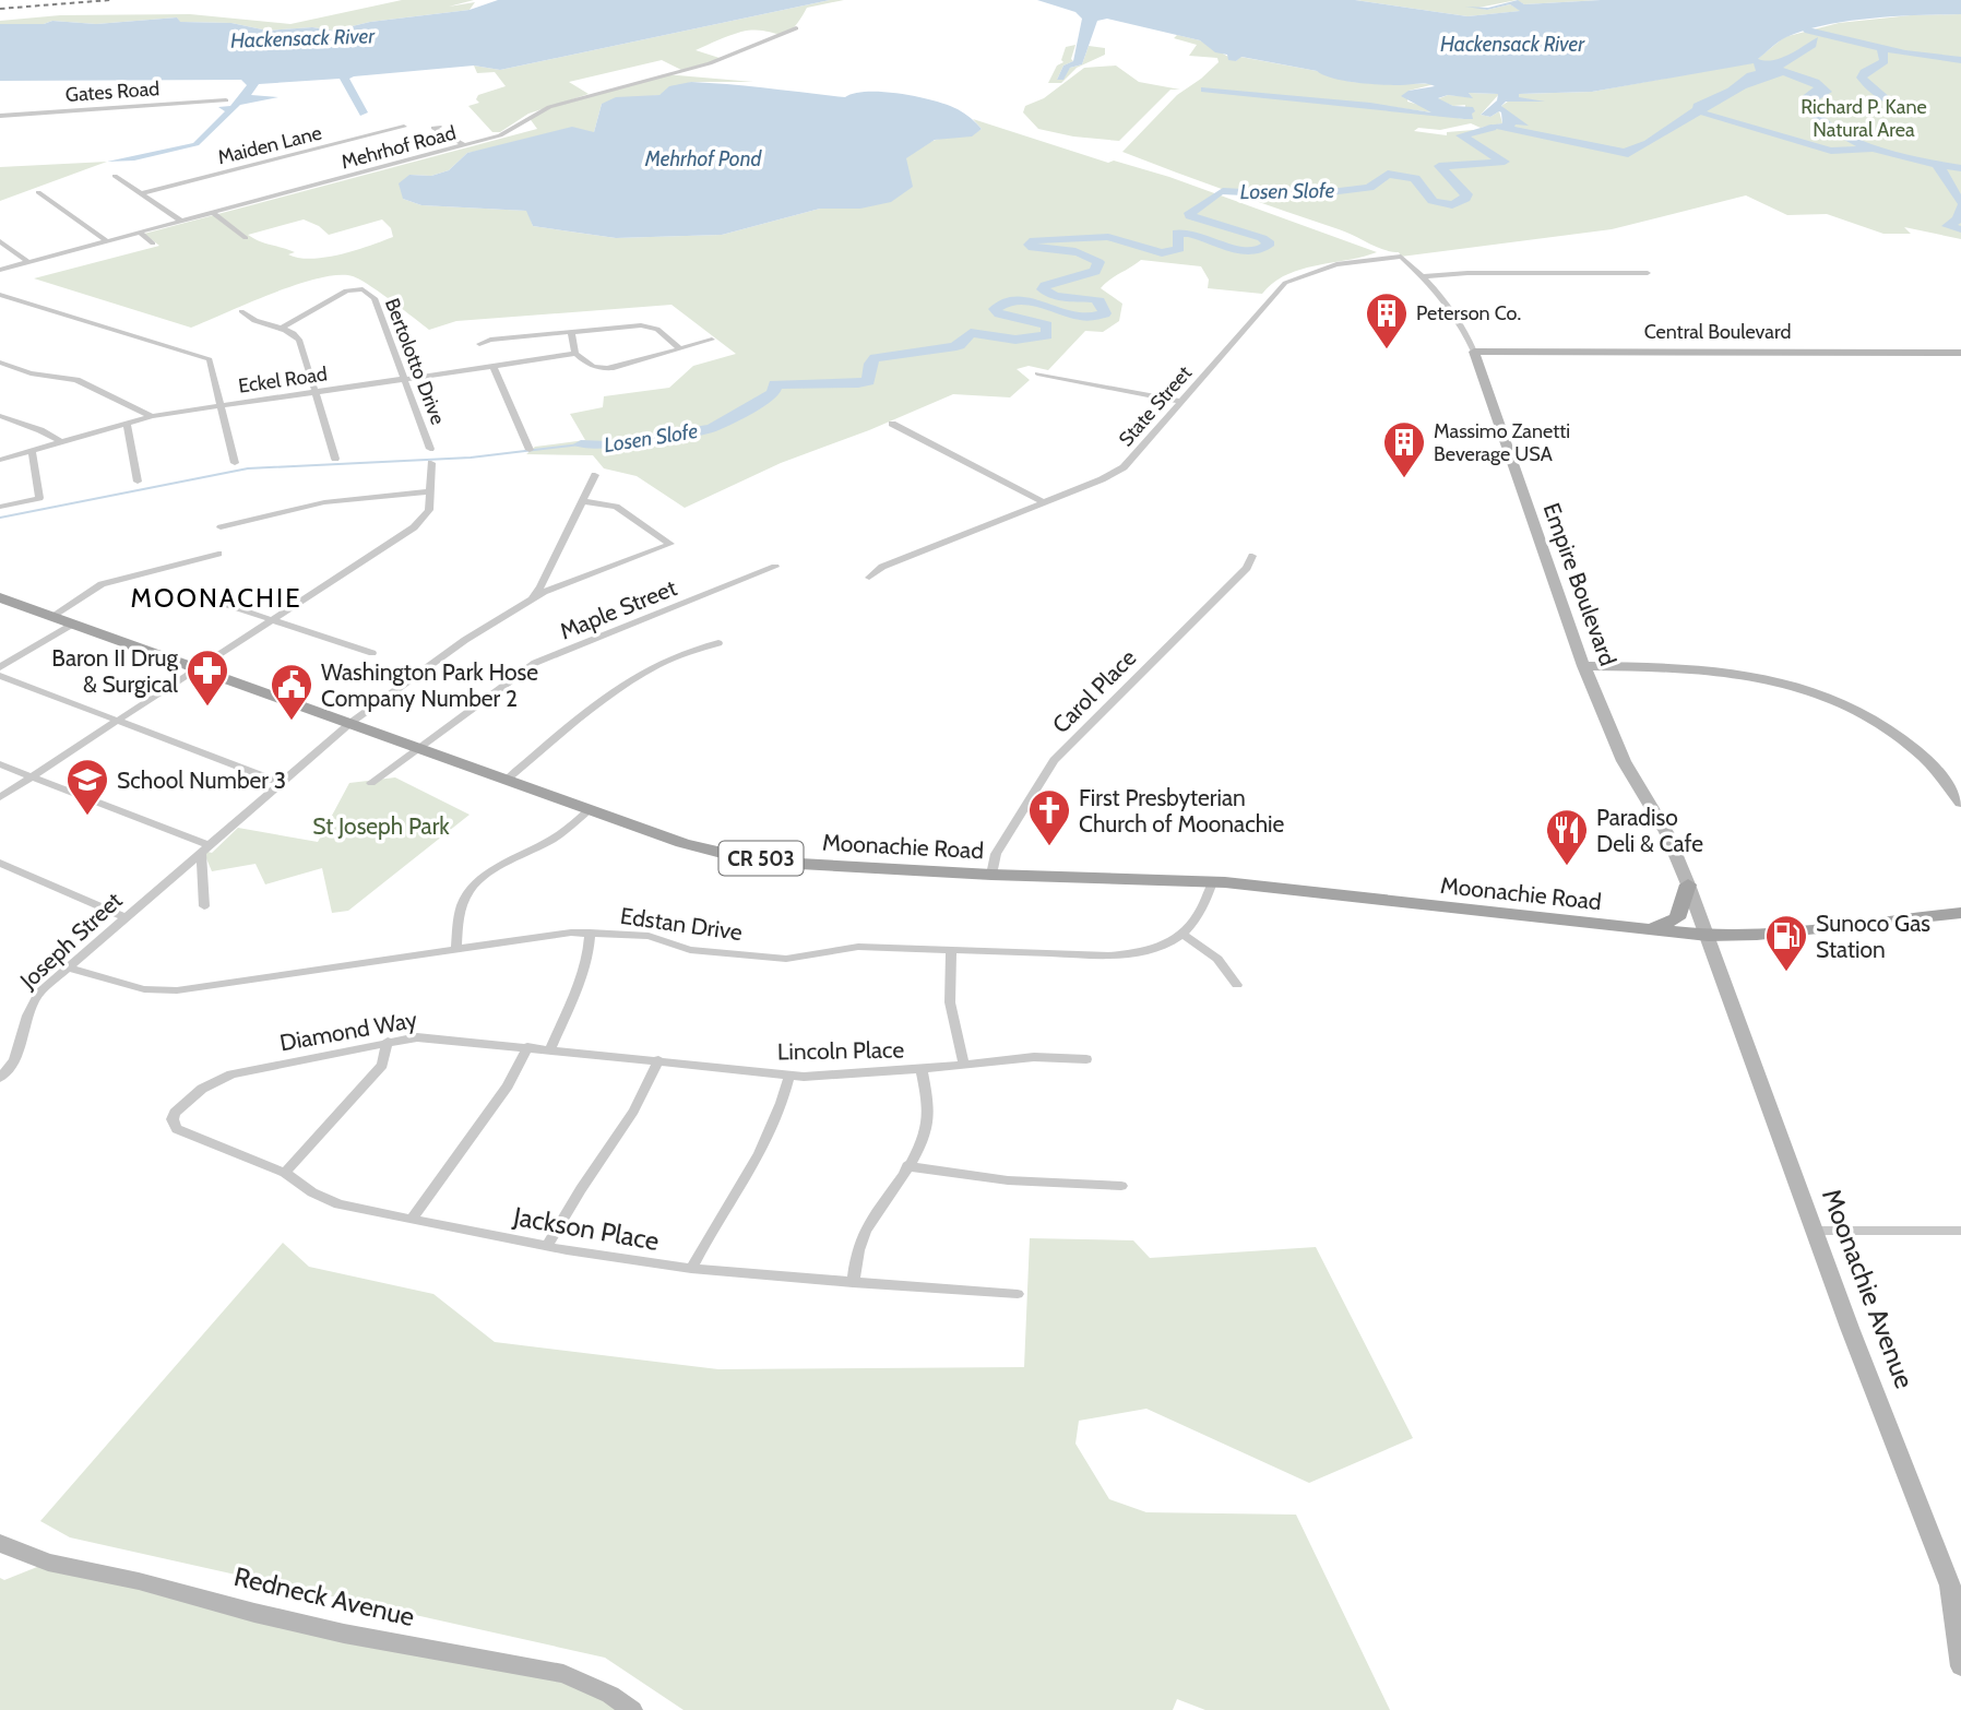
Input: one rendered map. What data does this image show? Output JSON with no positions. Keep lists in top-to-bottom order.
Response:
{
  "streets": {
    "main road": ["Moonachie Road", "CR 503"],
    "street": [
      "Gates Road",
      "Maiden Lane",
      "Mehrhof Road",
      "Central Boulevard",
      "Bertolotto Drive",
      "Eckel Road",
      "State Street",
      "Empire Boulevard",
      "Maple Street",
      "Carol Place",
      "Edstan Drive",
      "Joseph Street",
      "Diamond Way",
      "Lincoln Place",
      "Jackson Place",
      "Moonachie Avenue",
      "Redneck Avenue"
    ]
  },
  "crossings": [
    ["Central Boulevard", "Empire Boulevard"],
    ["Bertolotto Drive", "Eckel Road"],
    ["State Street", "Empire Boulevard"],
    ["Empire Boulevard", "Moonachie Road"],
    ["Empire Boulevard", "CR 503"],
    ["Empire Boulevard", "Moonachie Avenue"],
    ["Maple Street", "Moonachie Road"],
    ["Carol Place", "Moonachie Road"],
    ["Moonachie Road", "CR 503"],
    ["Moonachie Road", "Edstan Drive"],
    ["Moonachie Road", "Joseph Street"],
    ["Moonachie Road", "Moonachie Avenue"],
    ["CR 503", "Moonachie Avenue"],
    ["Edstan Drive", "Joseph Street"],
    ["Diamond Way", "Lincoln Place"],
    ["Diamond Way", "Jackson Place"]
  ],
  "districts": ["MOONACHIE"],
  "water": ["Hackensack River", "Mehrhof Pond", "Losen Slofe"],
  "parks": ["Richard P. Kane Natural Area", "St Joseph Park"],
  "places": {
    "building": ["Peterson Co.", "Massimo Zanetti Beverage USA"],
    "pharmacy": ["Baron II Drug & Surgical"],
    "public building": ["Washington Park Hose Company Number 2"],
    "school or university": ["School Number 3"],
    "church": ["First Presbyterian Church of Moonachie"],
    "restaurant": ["Paradiso Deli & Cafe"],
    "fuel station": ["Sunoco Gas Station"]
  }
}
